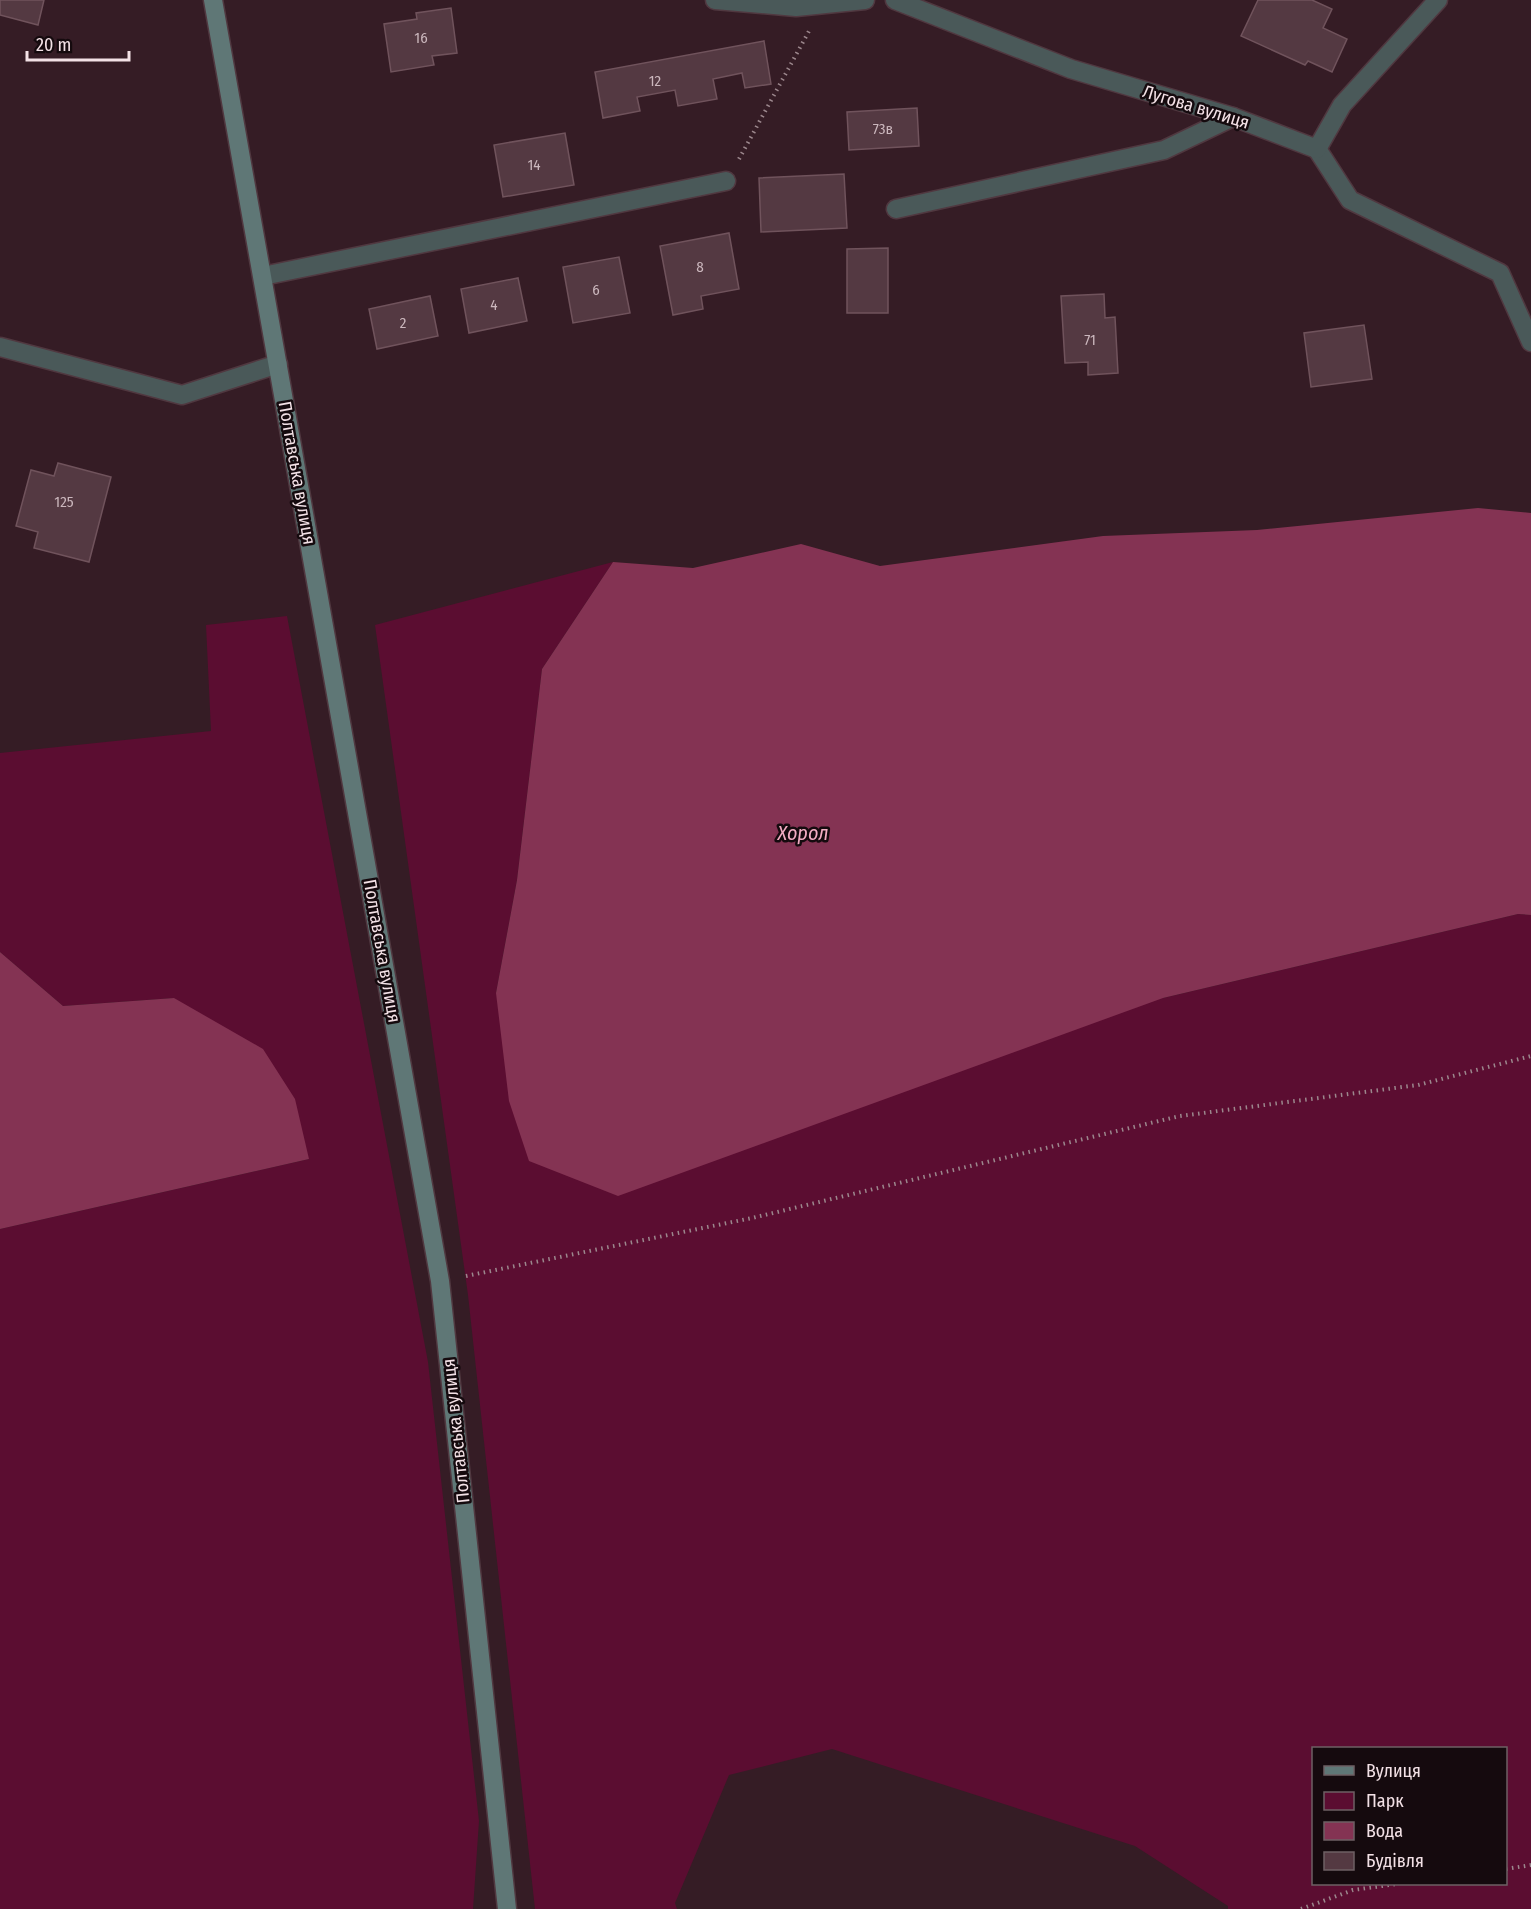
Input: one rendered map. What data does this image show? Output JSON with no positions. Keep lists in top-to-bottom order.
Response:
{
  "streets": {
    "street": ["Лугова вулиця", "Полтавська вулиця"]
  },
  "water": ["Хорол"],
  "house_numbers": [
    "16",
    "12",
    "73в",
    "14",
    "8",
    "6",
    "4",
    "2",
    "71",
    "125"
  ],
  "legend": [
    "Вулиця",
    "Парк",
    "Вода",
    "Будівля"
  ],
  "scale_bar": "20 m"
}
